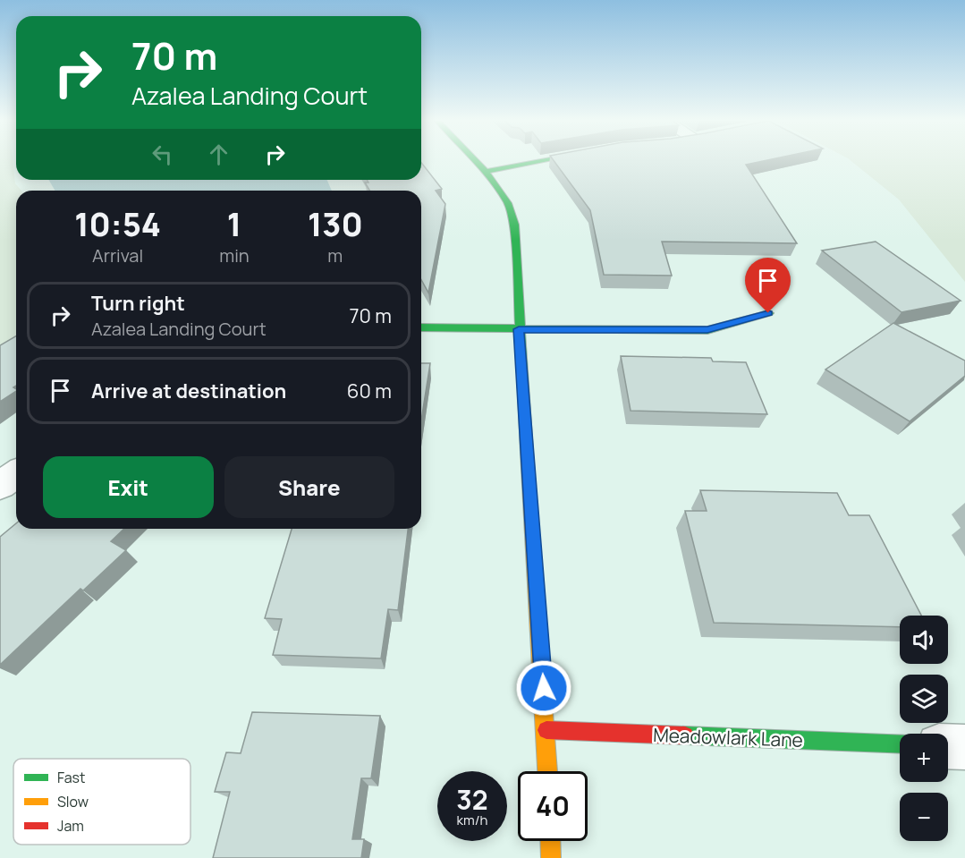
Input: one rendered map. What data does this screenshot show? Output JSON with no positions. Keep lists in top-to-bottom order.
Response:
{
  "streets": {
    "street": ["Meadowlark Lane"]
  },
  "legend": ["Fast", "Slow", "Jam"],
  "page": {
    "turn": ["70 m", "Azalea Landing Court"],
    "eta": [
      "10:54",
      "Arrival",
      "1",
      "min",
      "130",
      "m"
    ],
    "list": [
      {
        "name": "Turn right",
        "note": "Azalea Landing Court",
        "value": "70 m"
      },
      {
        "name": "Arrive at destination",
        "value": "60 m"
      }
    ],
    "buttons": ["Exit", "Share"],
    "map_buttons": ["+", "−"],
    "speed": "32 km/h",
    "limit": "40"
  }
}
